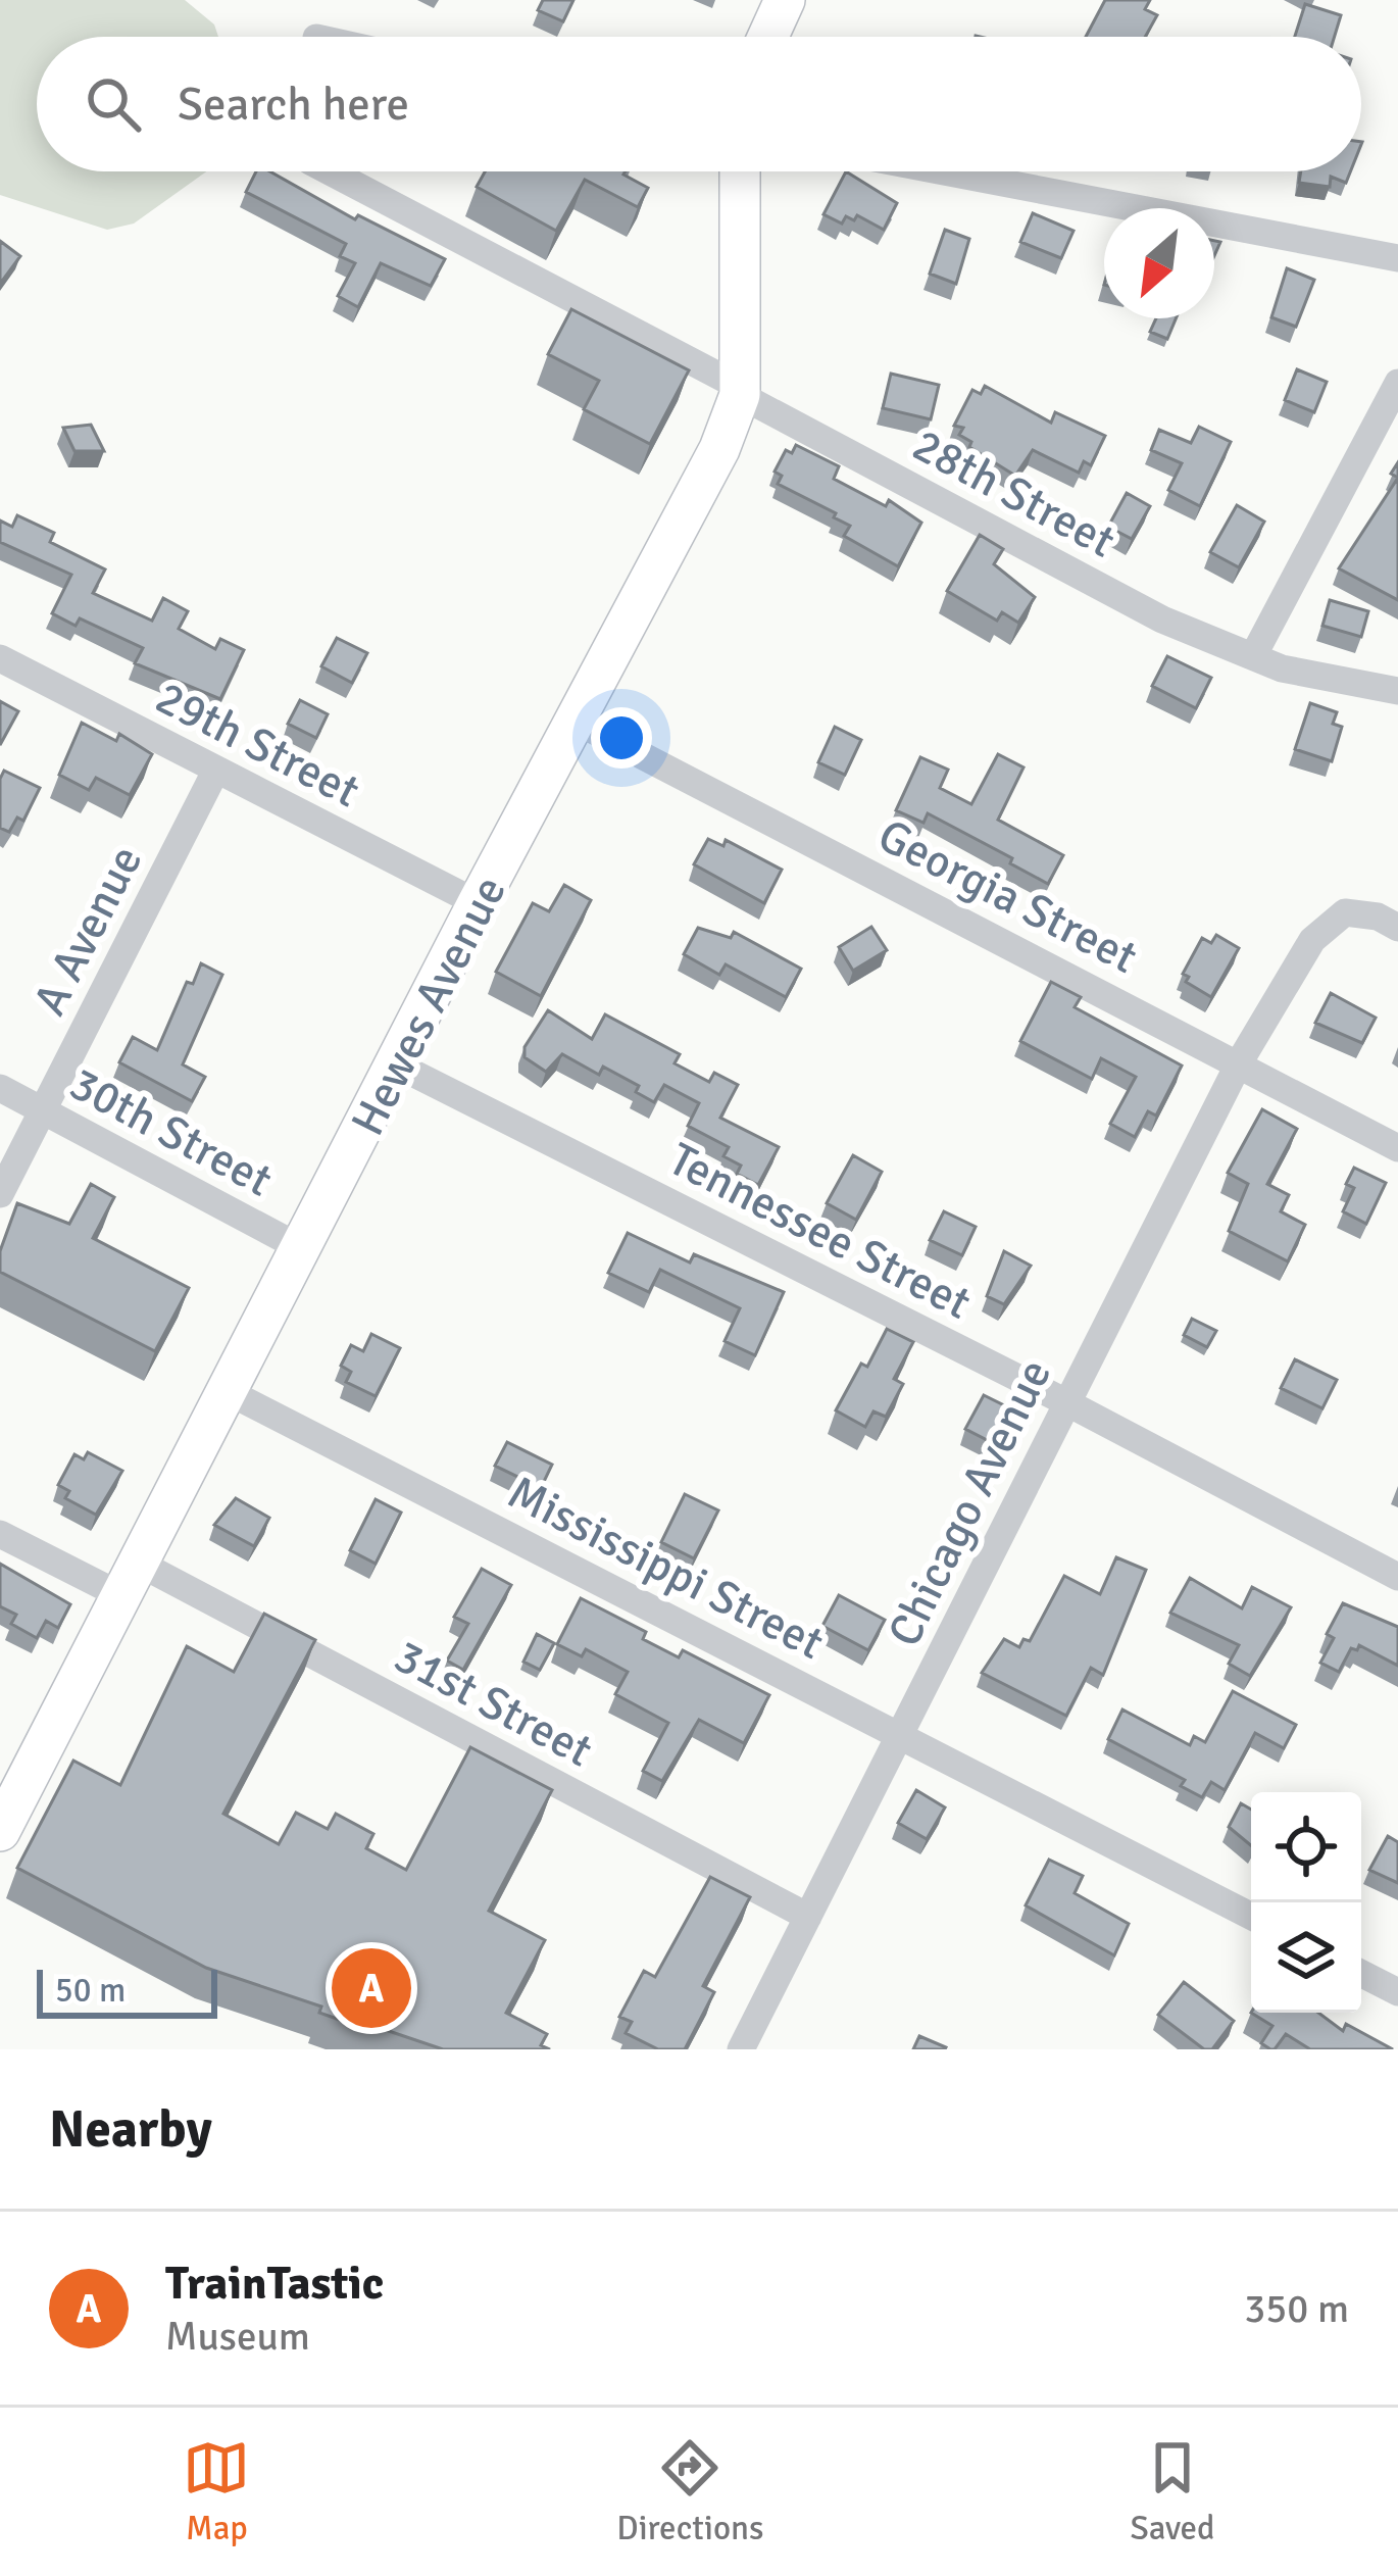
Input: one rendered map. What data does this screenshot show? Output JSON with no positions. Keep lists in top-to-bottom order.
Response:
{
  "streets": {
    "main road": ["Hewes Avenue"],
    "street": [
      "28th Street",
      "29th Street",
      "Georgia Street",
      "A Avenue",
      "30th Street",
      "Tennessee Street",
      "Chicago Avenue",
      "Mississippi Street",
      "31st Street"
    ]
  },
  "crossings": [
    ["28th Street", "Hewes Avenue"],
    ["29th Street", "A Avenue"],
    ["29th Street", "Hewes Avenue"],
    ["Georgia Street", "Hewes Avenue"],
    ["Georgia Street", "Chicago Avenue"],
    ["A Avenue", "30th Street"],
    ["Hewes Avenue", "30th Street"],
    ["Hewes Avenue", "Tennessee Street"],
    ["Hewes Avenue", "Mississippi Street"],
    ["Hewes Avenue", "31st Street"],
    ["Tennessee Street", "Chicago Avenue"],
    ["Chicago Avenue", "Mississippi Street"],
    ["Chicago Avenue", "31st Street"]
  ],
  "scale_bar": "50 m",
  "north": "bottom left",
  "page": {
    "search": "Search here",
    "pins": "A",
    "scale": "50 m",
    "heading": "Nearby",
    "list": [
      {
        "mark": "A",
        "name": "TrainTastic",
        "note": "Museum",
        "value": "350 m"
      }
    ],
    "nav": ["Map", "Directions", "Saved"]
  }
}
